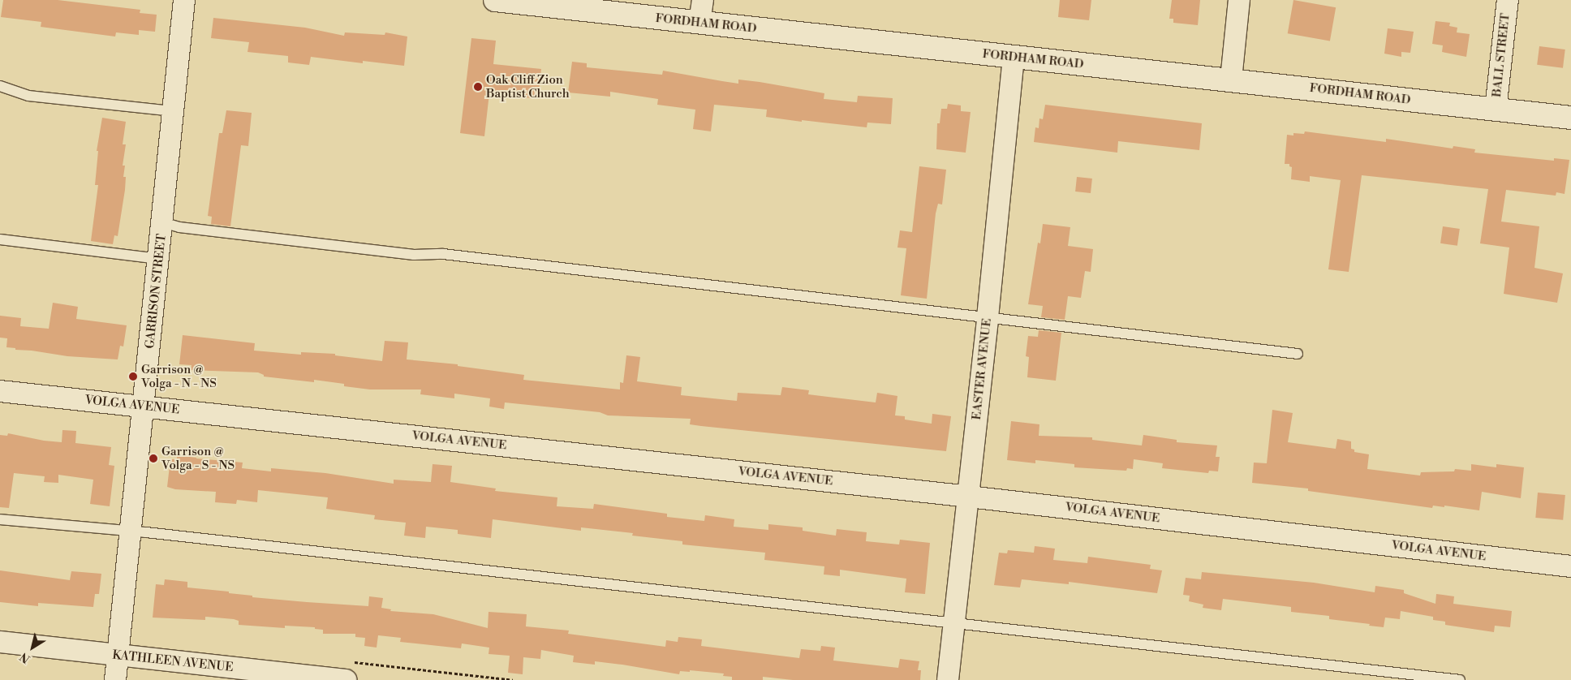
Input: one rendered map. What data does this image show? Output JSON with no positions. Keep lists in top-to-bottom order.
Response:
{
  "streets": {
    "street": [
      "FORDHAM ROAD",
      "BALL STREET",
      "GARRISON STREET",
      "EASTER AVENUE",
      "VOLGA AVENUE",
      "KATHLEEN AVENUE"
    ]
  },
  "crossings": [
    ["FORDHAM ROAD", "BALL STREET"],
    ["FORDHAM ROAD", "EASTER AVENUE"],
    ["GARRISON STREET", "VOLGA AVENUE"],
    ["GARRISON STREET", "KATHLEEN AVENUE"],
    ["EASTER AVENUE", "VOLGA AVENUE"]
  ],
  "places": ["Oak Cliff Zion Baptist Church", "Garrison @ Volga - N - NS", "Garrison @ Volga - S - NS"],
  "north": "bottom left"
}
